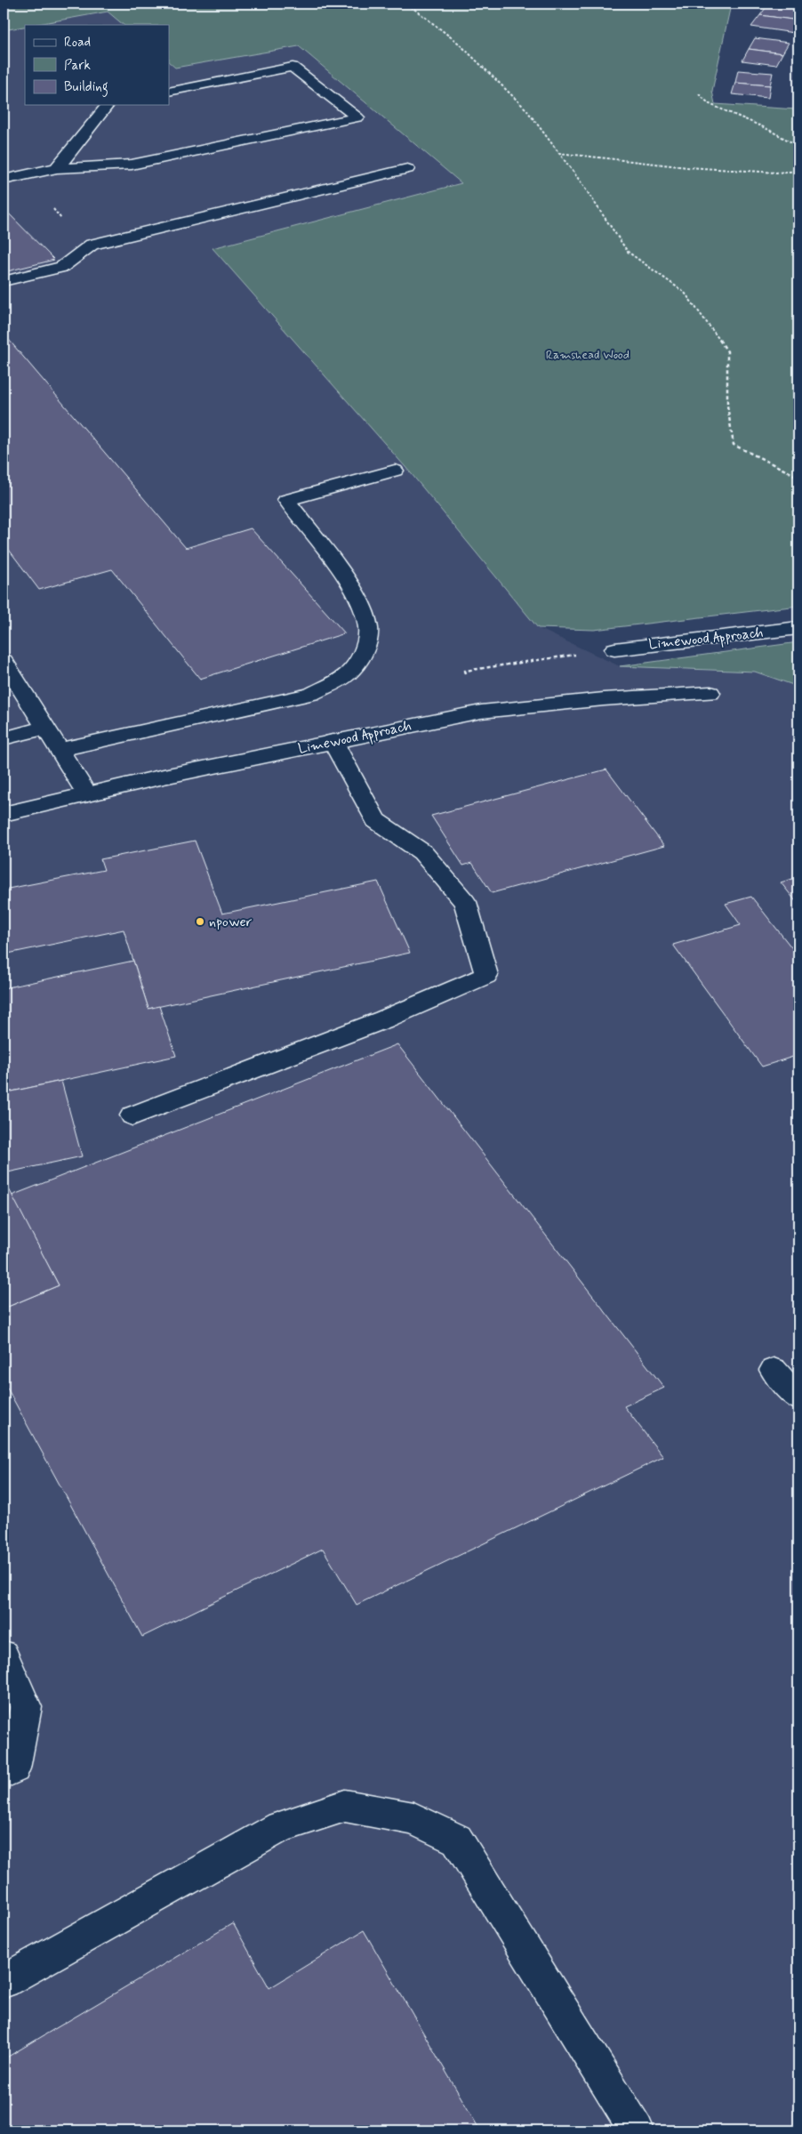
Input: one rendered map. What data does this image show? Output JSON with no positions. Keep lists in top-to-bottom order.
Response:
{
  "streets": {
    "street": ["Limewood Approach"]
  },
  "parks": ["Ramshead Wood"],
  "places": ["npower"],
  "legend": ["Road", "Park", "Building"]
}
